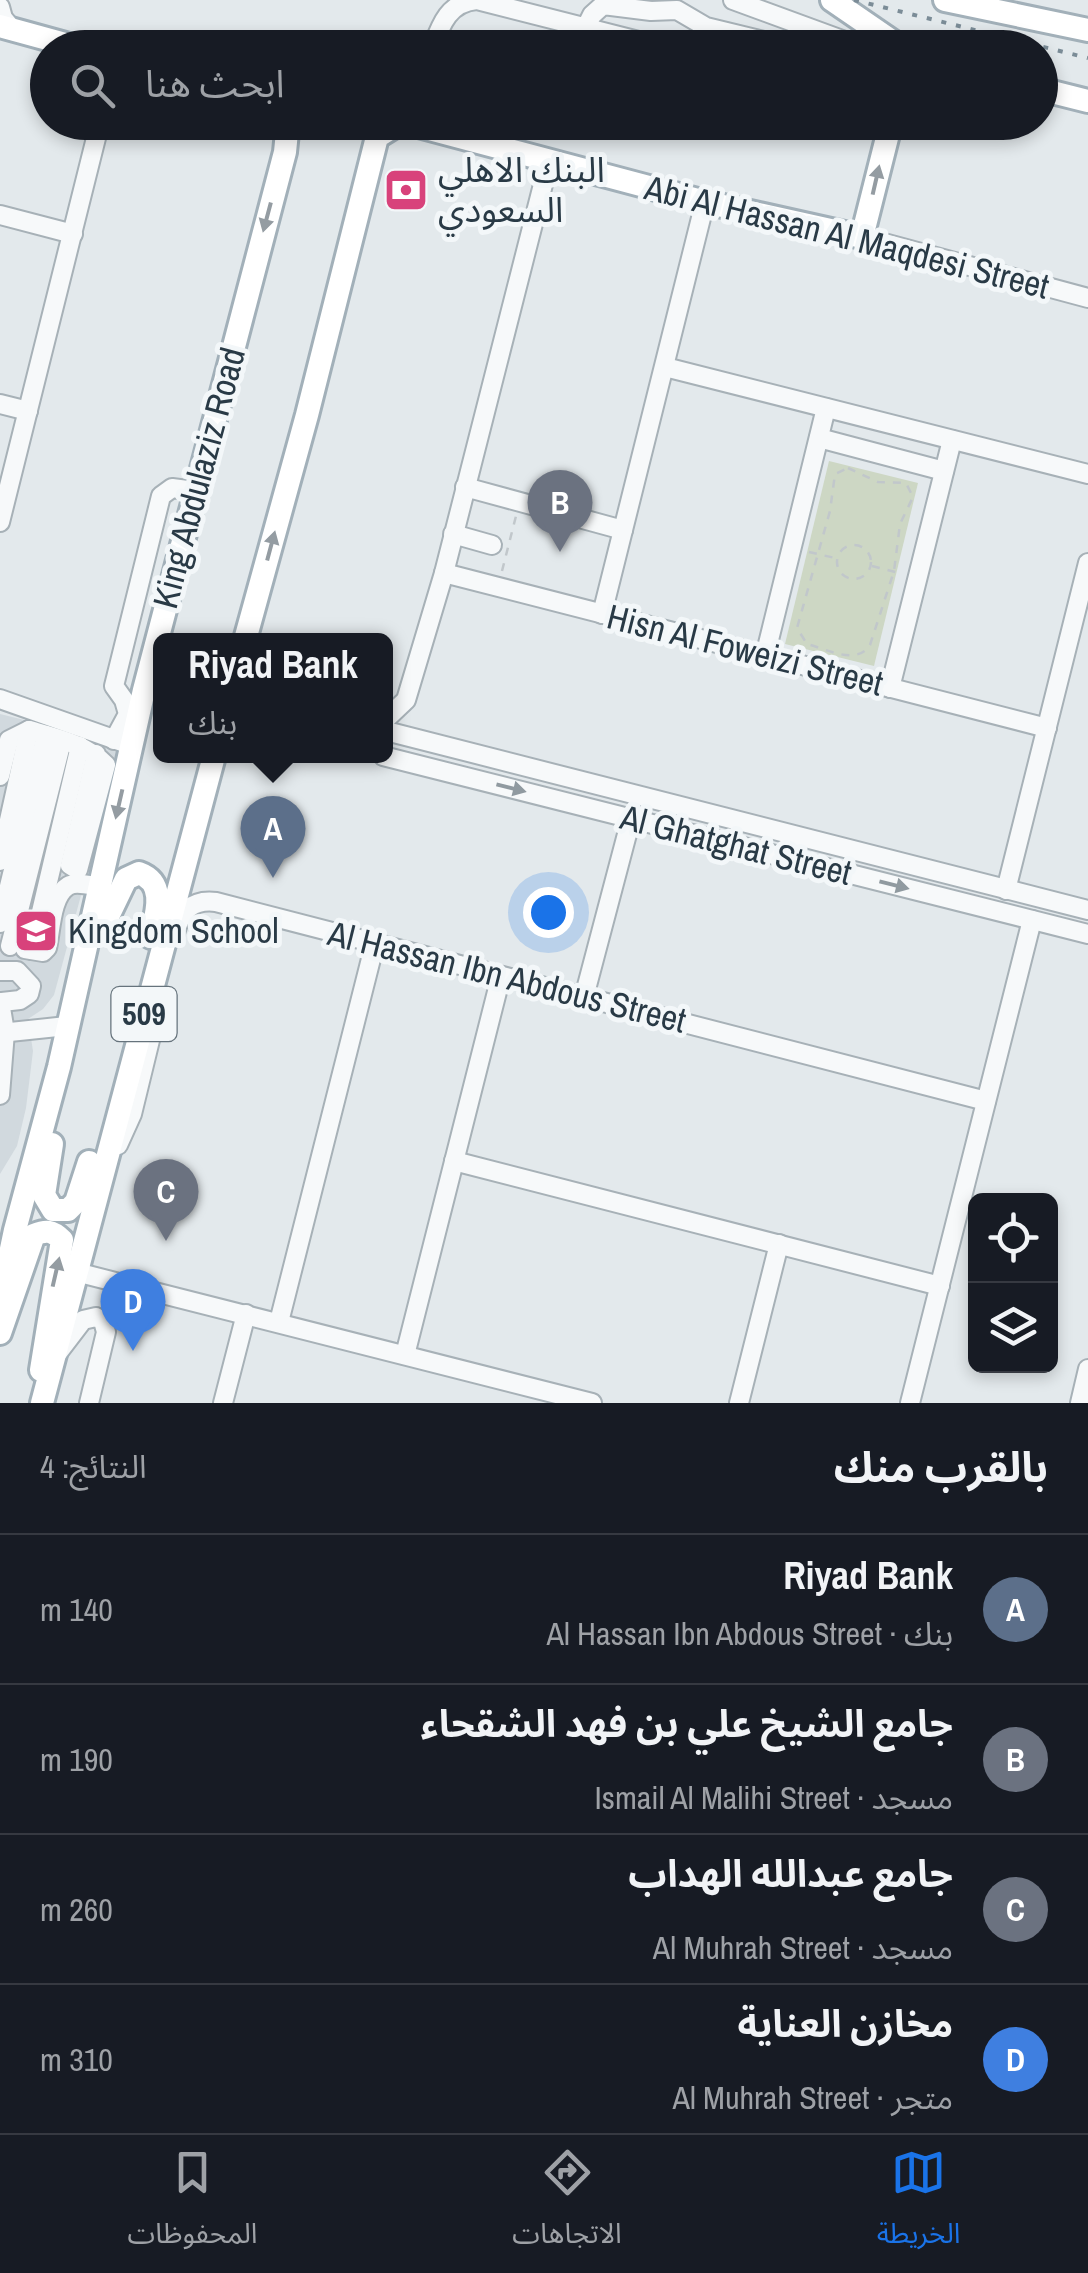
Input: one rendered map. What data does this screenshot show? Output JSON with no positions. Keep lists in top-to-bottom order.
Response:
{
  "streets": {
    "main road": ["Abi Al Hassan Al Maqdesi Street", "King Abdulaziz Road", "509"],
    "street": ["Hisn Al Foweizi Street", "Al Ghatghat Street", "Al Hassan Ibn Abdous Street"]
  },
  "crossings": [
    ["King Abdulaziz Road", "509"],
    ["Al Hassan Ibn Abdous Street", "509"]
  ],
  "one_way": ["Abi Al Hassan Al Maqdesi Street", "King Abdulaziz Road"],
  "places": {
    "bank": ["البنك الاهلي السعودي"],
    "school or university": ["Kingdom School"]
  },
  "page": {
    "search": "ابحث هنا",
    "pins": [
      "B",
      "A",
      "C",
      "D"
    ],
    "popup": ["Riyad Bank", "بنك"],
    "heading": ["بالقرب منك", "النتائج: 4"],
    "list": [
      {
        "mark": "A",
        "name": "Riyad Bank",
        "note": "بنك · Al Hassan Ibn Abdous Street",
        "value": "140 m"
      },
      {
        "mark": "B",
        "name": "جامع الشيخ علي بن فهد الشقحاء",
        "note": "مسجد · Ismail Al Malihi Street",
        "value": "190 m"
      },
      {
        "mark": "C",
        "name": "جامع عبدالله الهداب",
        "note": "مسجد · Al Muhrah Street",
        "value": "260 m"
      },
      {
        "mark": "D",
        "name": "مخازن العناية",
        "note": "متجر · Al Muhrah Street",
        "value": "310 m"
      }
    ],
    "nav": ["الخريطة", "الاتجاهات", "المحفوظات"]
  }
}
